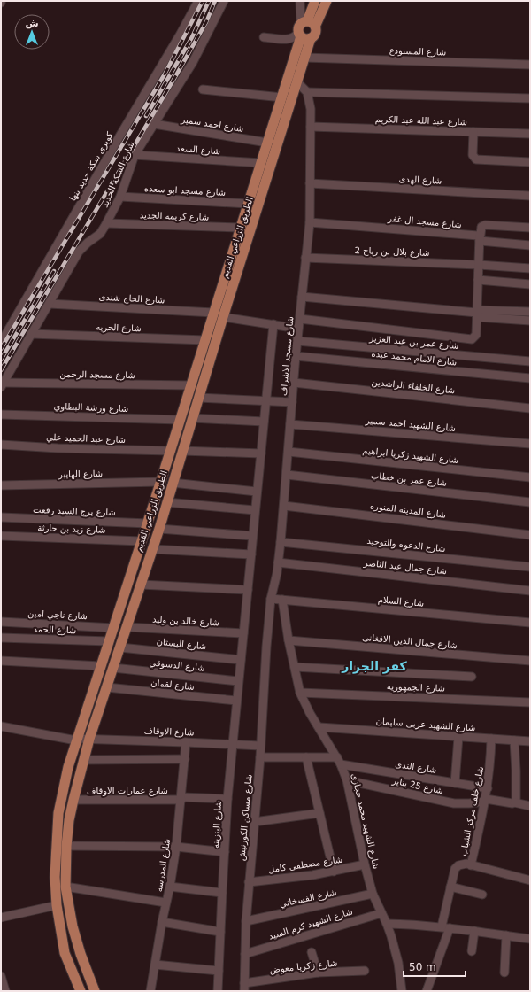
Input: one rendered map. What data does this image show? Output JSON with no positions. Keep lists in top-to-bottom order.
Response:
{
  "streets": {
    "main road": ["الطريق الزراعي القديم"],
    "street": [
      "شارع المستودع",
      "شارع عبد الله عبد الكريم",
      "شارع احمد سمير",
      "شارع السعد",
      "كوبرى سكة حديد بنها",
      "شارع السكة الحديد",
      "شارع الهدى",
      "شارع مسجد ابو سعده",
      "شارع كريمه الجديد",
      "شارع مسجد ال غفر",
      "شارع بلال بن رباح 2",
      "شارع الحاج شندى",
      "شارع الحريه",
      "شارع عمر بن عبد العزيز",
      "شارع مسجد الاشراف",
      "شارع الامام محمد عبده",
      "شارع مسجد الرحمن",
      "شارع الخلفاء الراشدين",
      "شارع ورشة البطاوي",
      "شارع الشهيد احمد سمير",
      "شارع عبد الحميد علي",
      "شارع الشهيد زكريا ابراهيم",
      "شارع الهايبر",
      "شارع عمر بن خطاب",
      "شارع المدينه المنوره",
      "شارع برج السيد رفعت",
      "شارع زيد بن حارثة",
      "شارع الدعوه والتوحيد",
      "شارع جمال عبد الناصر",
      "شارع السلام",
      "شارع ناجي امين",
      "شارع خالد بن وليد",
      "شارع الحمد",
      "شارع جمال الدين الافغانى",
      "شارع البستان",
      "شارع الدسوقي",
      "شارع لقمان",
      "شارع الجمهوريه",
      "شارع الشهيد عربى سليمان",
      "شارع الاوقاف",
      "شارع الندى",
      "شارع 25 يناير",
      "شارع عمارات الاوقاف",
      "شارع خلف مركز الشباب",
      "شارع مساكن الكورنيش",
      "شارع الشهيد محمد حجازى",
      "شارع البنزينه",
      "شارع مصطفى كامل",
      "شارع المدرسه",
      "شارع الفسخاني",
      "شارع الشهيد كرم السيد",
      "شارع زكريا معوض"
    ]
  },
  "crossings": [
    ["شارع المستودع", "الطريق الزراعي القديم"],
    ["شارع عبد الله عبد الكريم", "شارع مسجد الاشراف"],
    ["شارع احمد سمير", "شارع السكة الحديد"],
    ["شارع احمد سمير", "الطريق الزراعي القديم"],
    ["شارع السعد", "شارع السكة الحديد"],
    ["شارع السعد", "الطريق الزراعي القديم"],
    ["شارع السكة الحديد", "شارع مسجد ابو سعده"],
    ["شارع السكة الحديد", "شارع كريمه الجديد"],
    ["شارع السكة الحديد", "شارع الحاج شندى"],
    ["شارع السكة الحديد", "شارع الحريه"],
    ["شارع السكة الحديد", "شارع مسجد الرحمن"],
    ["شارع الهدى", "شارع مسجد الاشراف"],
    ["شارع مسجد ابو سعده", "الطريق الزراعي القديم"],
    ["شارع كريمه الجديد", "الطريق الزراعي القديم"],
    ["شارع مسجد ال غفر", "شارع مسجد الاشراف"],
    ["الطريق الزراعي القديم", "شارع الحاج شندى"],
    ["الطريق الزراعي القديم", "شارع الحريه"],
    ["الطريق الزراعي القديم", "شارع مسجد الرحمن"],
    ["الطريق الزراعي القديم", "شارع ورشة البطاوي"],
    ["الطريق الزراعي القديم", "شارع عبد الحميد علي"],
    ["الطريق الزراعي القديم", "شارع الهايبر"],
    ["الطريق الزراعي القديم", "شارع برج السيد رفعت"],
    ["الطريق الزراعي القديم", "شارع زيد بن حارثة"],
    ["الطريق الزراعي القديم", "شارع ناجي امين"],
    ["الطريق الزراعي القديم", "شارع خالد بن وليد"],
    ["الطريق الزراعي القديم", "شارع الحمد"],
    ["الطريق الزراعي القديم", "شارع البستان"],
    ["الطريق الزراعي القديم", "شارع الدسوقي"],
    ["الطريق الزراعي القديم", "شارع لقمان"],
    ["الطريق الزراعي القديم", "شارع الاوقاف"],
    ["الطريق الزراعي القديم", "شارع عمارات الاوقاف"],
    ["شارع بلال بن رباح 2", "شارع مسجد الاشراف"],
    ["شارع عمر بن عبد العزيز", "شارع مسجد الاشراف"],
    ["شارع مسجد الاشراف", "شارع الامام محمد عبده"],
    ["شارع مسجد الاشراف", "شارع الخلفاء الراشدين"],
    ["شارع مسجد الاشراف", "شارع الشهيد احمد سمير"],
    ["شارع مسجد الاشراف", "شارع الشهيد زكريا ابراهيم"],
    ["شارع مسجد الاشراف", "شارع عمر بن خطاب"],
    ["شارع مسجد الاشراف", "شارع المدينه المنوره"],
    ["شارع مسجد الاشراف", "شارع الدعوه والتوحيد"],
    ["شارع مسجد الاشراف", "شارع جمال عبد الناصر"],
    ["شارع مسجد الاشراف", "شارع السلام"],
    ["شارع مسجد الاشراف", "شارع خالد بن وليد"],
    ["شارع مسجد الاشراف", "شارع البستان"],
    ["شارع مسجد الاشراف", "شارع مساكن الكورنيش"],
    ["شارع مسجد الاشراف", "شارع البنزينه"],
    ["شارع السلام", "شارع الشهيد محمد حجازى"],
    ["شارع جمال الدين الافغانى", "شارع الشهيد محمد حجازى"],
    ["شارع البستان", "شارع البنزينه"],
    ["شارع الدسوقي", "شارع البنزينه"],
    ["شارع لقمان", "شارع البنزينه"],
    ["شارع الجمهوريه", "شارع الشهيد محمد حجازى"],
    ["شارع الشهيد عربى سليمان", "شارع خلف مركز الشباب"],
    ["شارع الشهيد عربى سليمان", "شارع الشهيد محمد حجازى"],
    ["شارع الاوقاف", "شارع مساكن الكورنيش"],
    ["شارع الاوقاف", "شارع البنزينه"],
    ["شارع الاوقاف", "شارع المدرسه"],
    ["شارع الندى", "شارع خلف مركز الشباب"],
    ["شارع الندى", "شارع مساكن الكورنيش"],
    ["شارع الندى", "شارع الشهيد محمد حجازى"],
    ["شارع 25 يناير", "شارع خلف مركز الشباب"],
    ["شارع 25 يناير", "شارع الشهيد محمد حجازى"],
    ["شارع عمارات الاوقاف", "شارع البنزينه"],
    ["شارع عمارات الاوقاف", "شارع المدرسه"],
    ["شارع مساكن الكورنيش", "شارع مصطفى كامل"],
    ["شارع مساكن الكورنيش", "شارع الفسخاني"],
    ["شارع مساكن الكورنيش", "شارع الشهيد كرم السيد"],
    ["شارع مساكن الكورنيش", "شارع زكريا معوض"],
    ["شارع الشهيد محمد حجازى", "شارع مصطفى كامل"],
    ["شارع الشهيد محمد حجازى", "شارع الفسخاني"],
    ["شارع الشهيد محمد حجازى", "شارع الشهيد كرم السيد"]
  ],
  "districts": ["كفر الجزار"],
  "scale_bar": "50 m",
  "north": "top"
}
